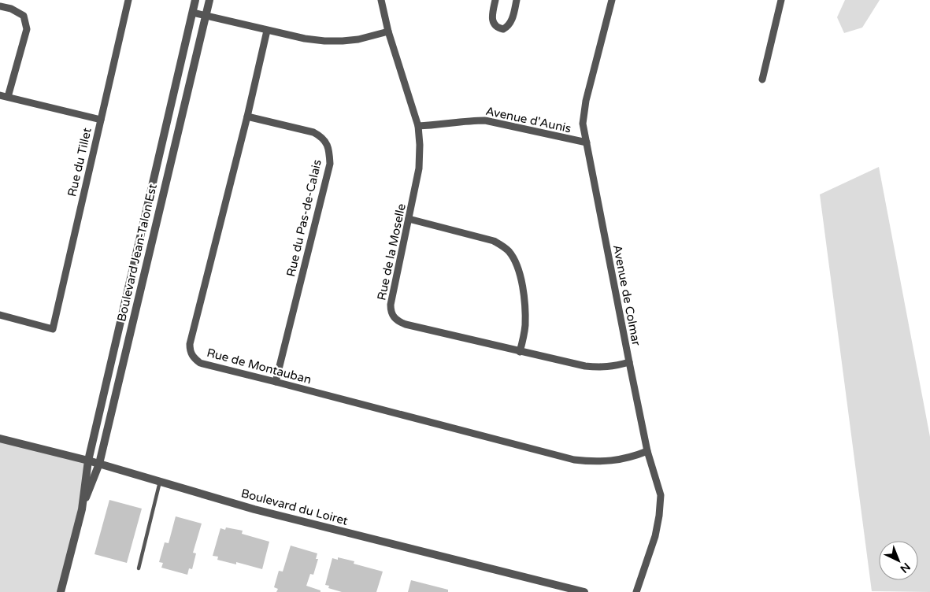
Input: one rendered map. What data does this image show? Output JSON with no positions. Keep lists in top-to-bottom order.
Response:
{
  "streets": {
    "street": [
      "Avenue d'Aunis",
      "Rue du Tillet",
      "Rue du Pas-de-Calais",
      "Rue de la Moselle",
      "Boulevard Jean-Talon Est",
      "Avenue de Colmar",
      "Rue de Montauban",
      "Boulevard du Loiret"
    ]
  },
  "crossings": [
    ["Avenue d'Aunis", "Rue de la Moselle"],
    ["Avenue d'Aunis", "Avenue de Colmar"],
    ["Rue du Pas-de-Calais", "Rue de Montauban"],
    ["Rue de la Moselle", "Avenue de Colmar"],
    ["Boulevard Jean-Talon Est", "Boulevard du Loiret"],
    ["Avenue de Colmar", "Rue de Montauban"]
  ],
  "north": "bottom right"
}
